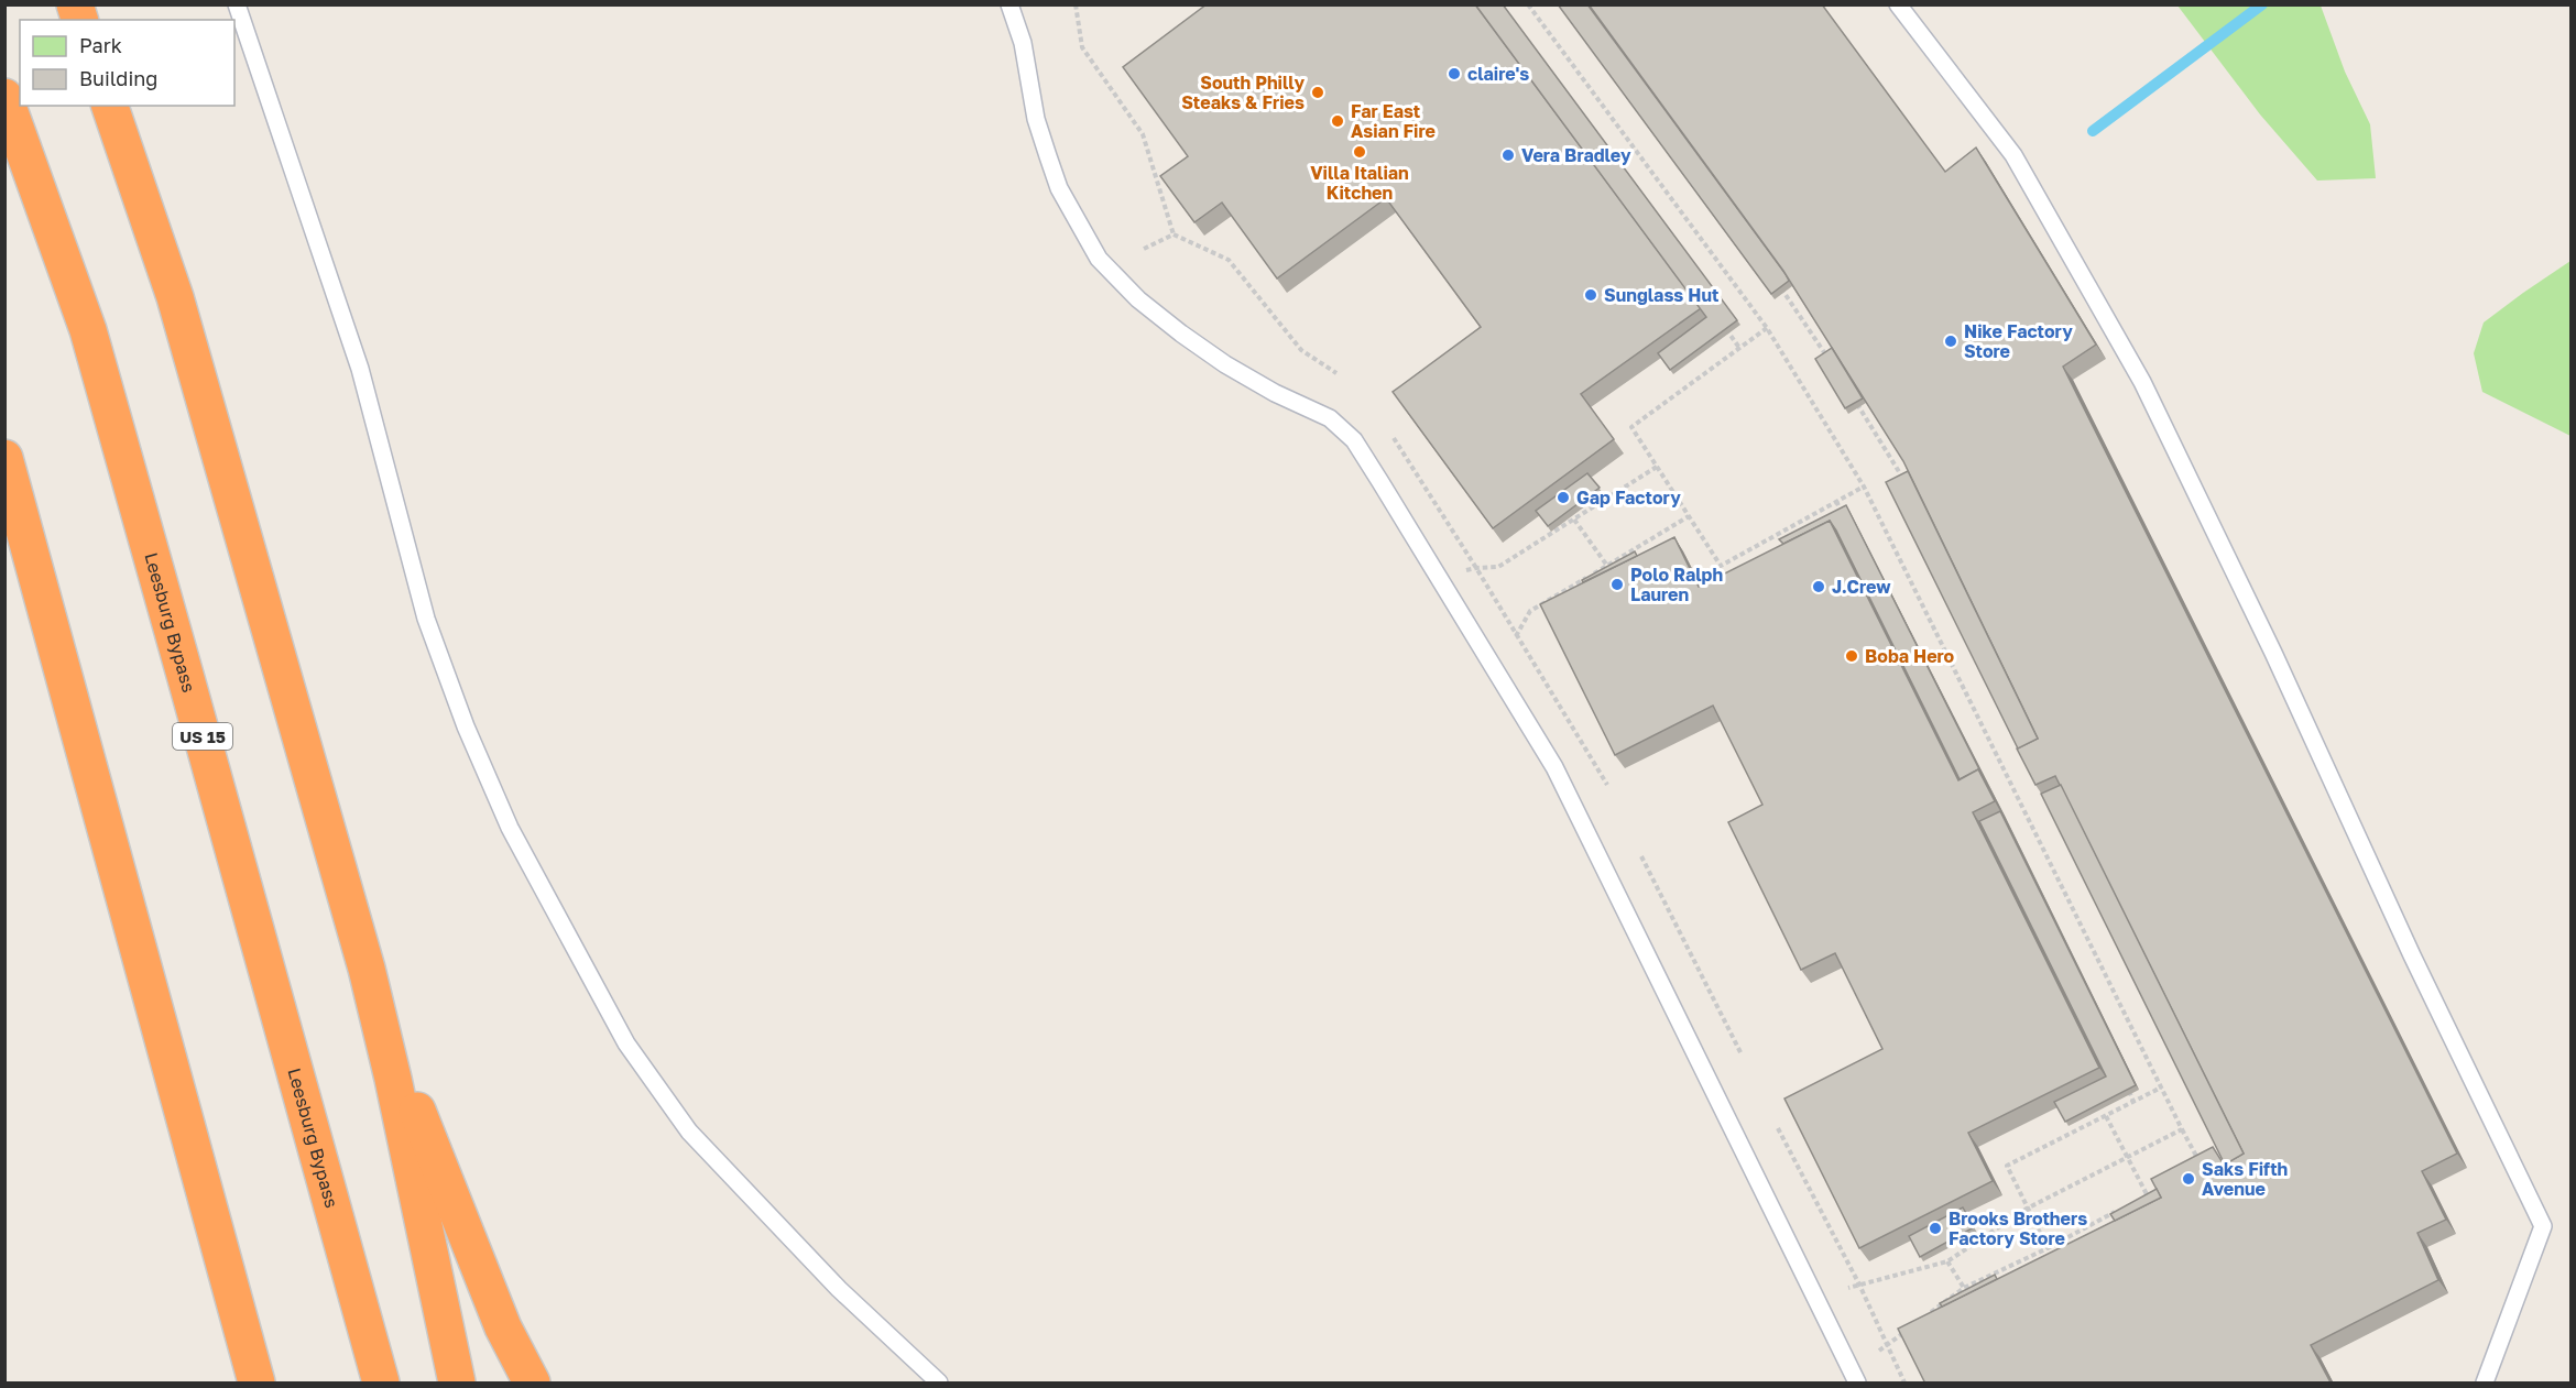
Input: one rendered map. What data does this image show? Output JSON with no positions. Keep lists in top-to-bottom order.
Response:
{
  "streets": {
    "highway": ["Leesburg Bypass", "US 15"]
  },
  "places": [
    "claire's",
    "South Philly Steaks & Fries",
    "Far East Asian Fire",
    "Villa Italian Kitchen",
    "Vera Bradley",
    "Sunglass Hut",
    "Nike Factory Store",
    "Gap Factory",
    "Polo Ralph Lauren",
    "J.Crew",
    "Boba Hero",
    "Saks Fifth Avenue",
    "Brooks Brothers Factory Store"
  ],
  "legend": ["Park", "Building"]
}
